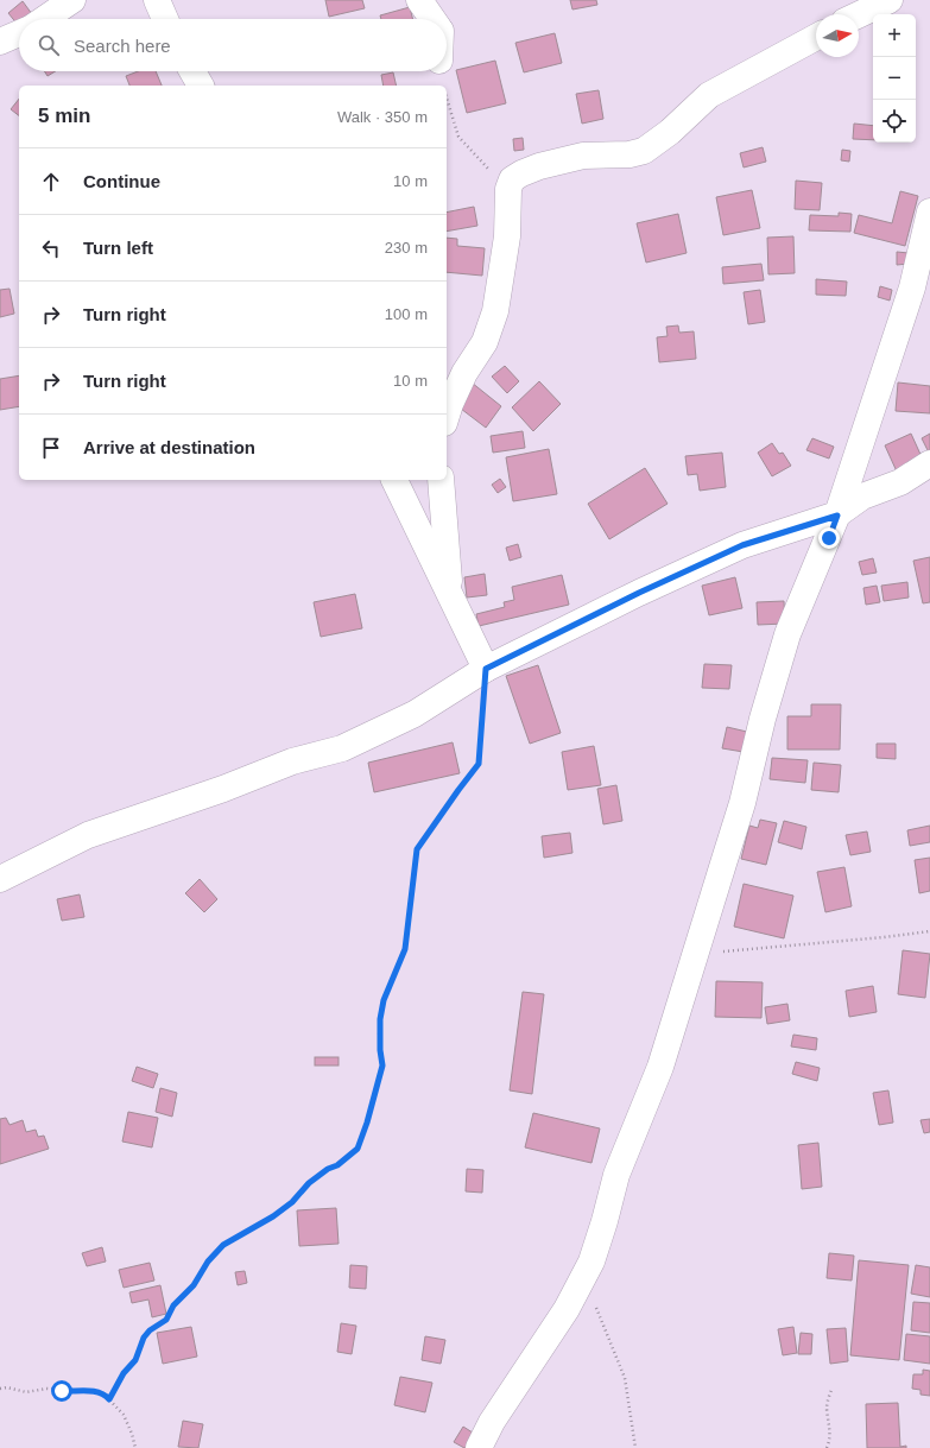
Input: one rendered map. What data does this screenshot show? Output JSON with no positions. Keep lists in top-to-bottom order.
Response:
{
  "north": "right",
  "page": {
    "map_buttons": ["+", "−"],
    "search": "Search here",
    "heading": ["5 min", "Walk · 350 m"],
    "list": [
      ["Continue", "10 m"],
      ["Turn left", "230 m"],
      ["Turn right", "100 m"],
      ["Turn right", "10 m"],
      "Arrive at destination"
    ]
  }
}
